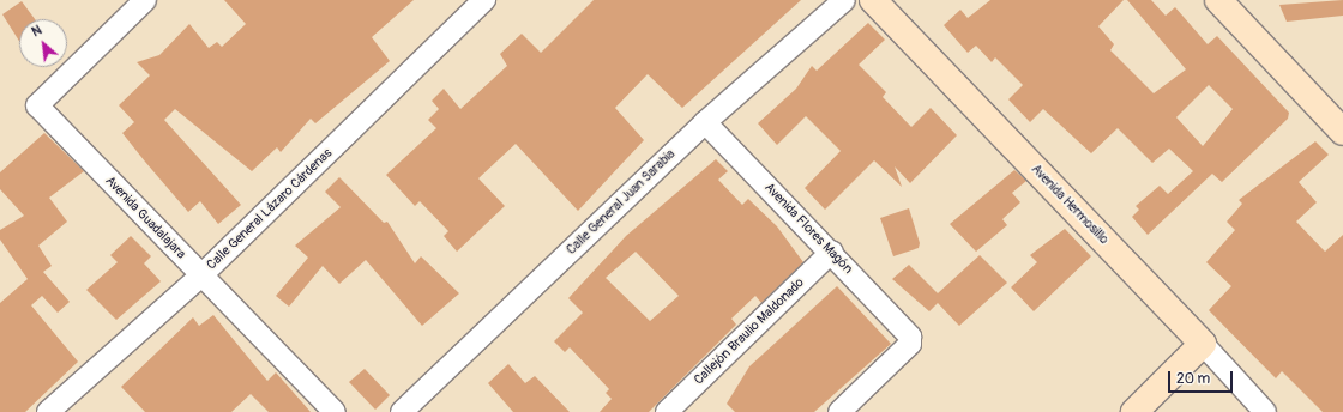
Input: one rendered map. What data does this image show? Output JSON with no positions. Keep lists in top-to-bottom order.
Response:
{
  "streets": {
    "street": [
      "Calle General Juan Sarabia",
      "Avenida Hermosillo",
      "Calle General Lázaro Cárdenas",
      "Avenida Guadalajara",
      "Avenida Flores Magón",
      "Callejón Braulio Maldonado"
    ]
  },
  "crossings": [
    ["Calle General Juan Sarabia", "Avenida Flores Magón"],
    ["Calle General Lázaro Cárdenas", "Avenida Guadalajara"],
    ["Avenida Flores Magón", "Callejón Braulio Maldonado"]
  ],
  "scale_bar": "20 m",
  "north": "top left"
}
